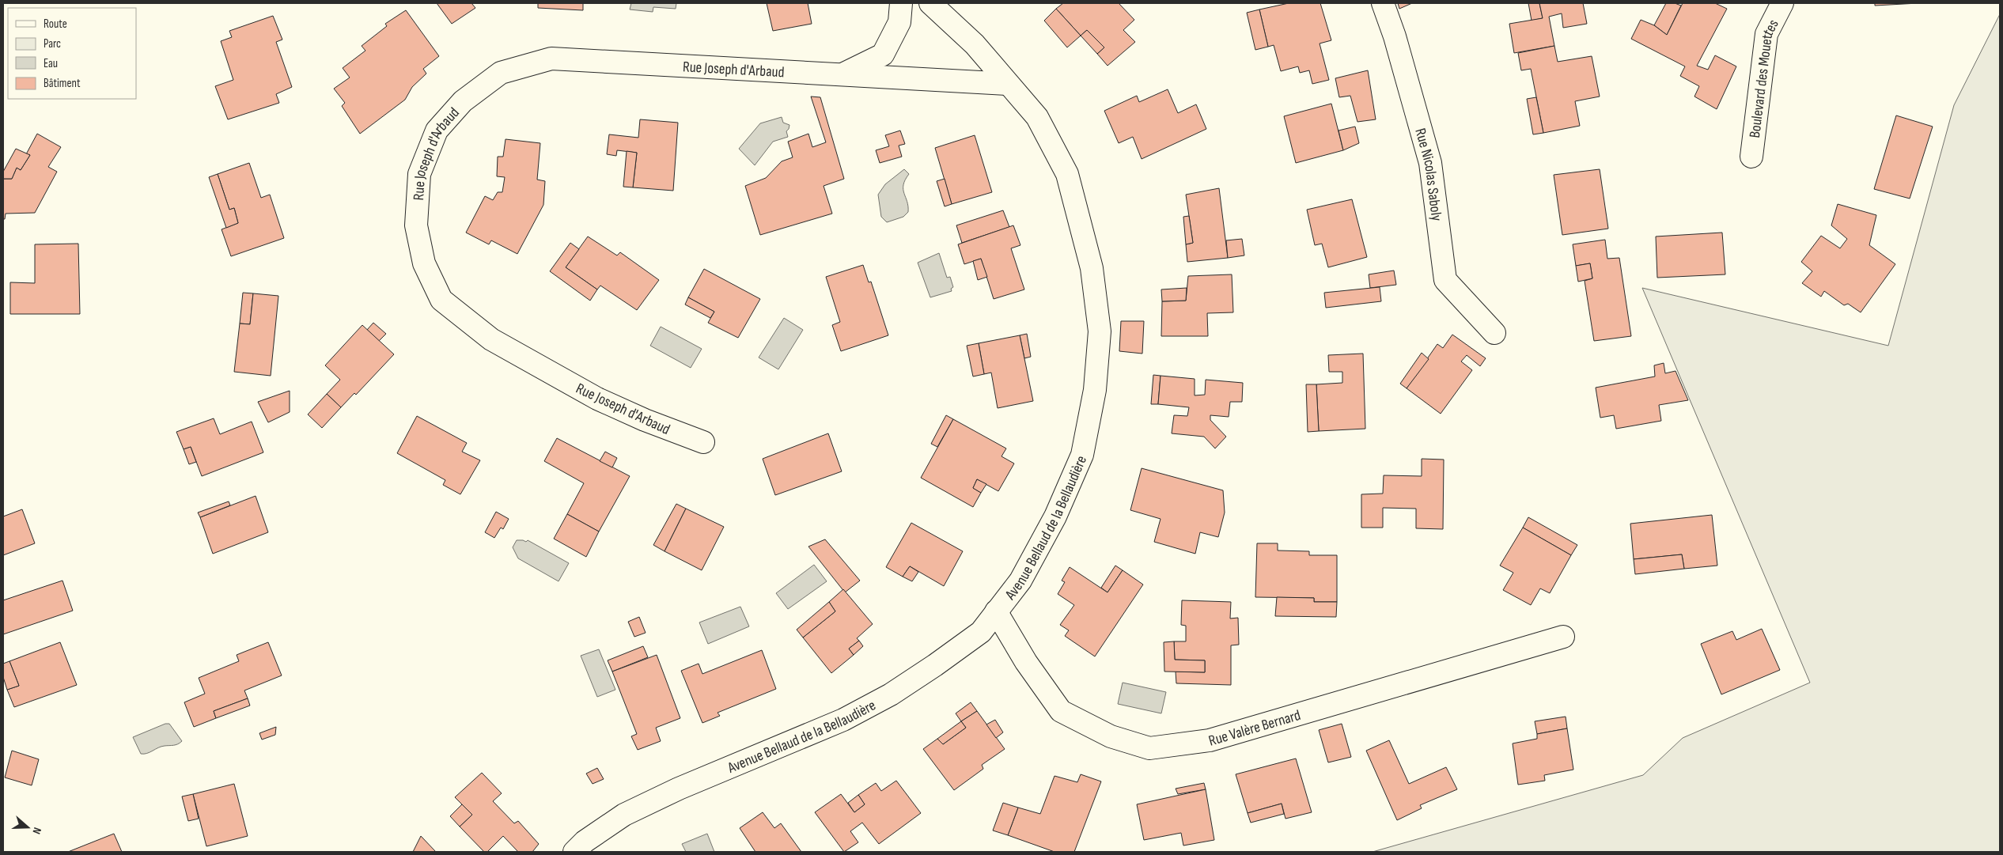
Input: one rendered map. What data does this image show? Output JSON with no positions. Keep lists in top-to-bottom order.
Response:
{
  "streets": {
    "street": [
      "Rue Joseph d'Arbaud",
      "Boulevard des Mouettes",
      "Rue Nicolas Saboly",
      "Avenue Bellaud de la Bellaudière",
      "Rue Valère Bernard"
    ]
  },
  "crossings": [
    ["Rue Joseph d'Arbaud", "Avenue Bellaud de la Bellaudière"],
    ["Avenue Bellaud de la Bellaudière", "Rue Valère Bernard"]
  ],
  "legend": [
    "Route",
    "Parc",
    "Eau",
    "Bâtiment"
  ],
  "north": "right"
}
